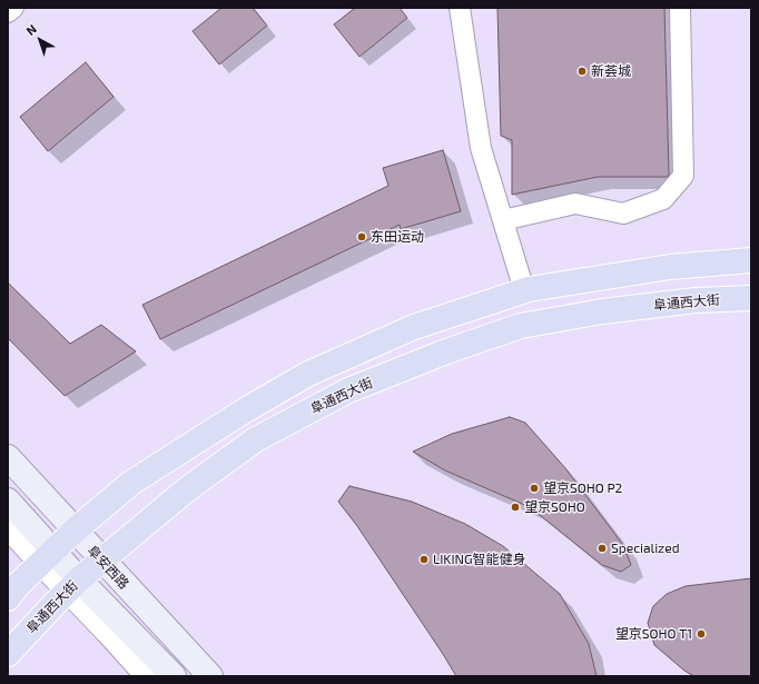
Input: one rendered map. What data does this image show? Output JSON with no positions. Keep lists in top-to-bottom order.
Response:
{
  "streets": {
    "main road": ["阜通西大街", "阜安西路"]
  },
  "crossings": [
    ["阜通西大街", "阜安西路"]
  ],
  "places": [
    "新荟城",
    "东田运动",
    "望京SOHO P2",
    "望京SOHO",
    "Specialized",
    "LIKING智能健身",
    "望京SOHO T1"
  ],
  "north": "top left"
}
